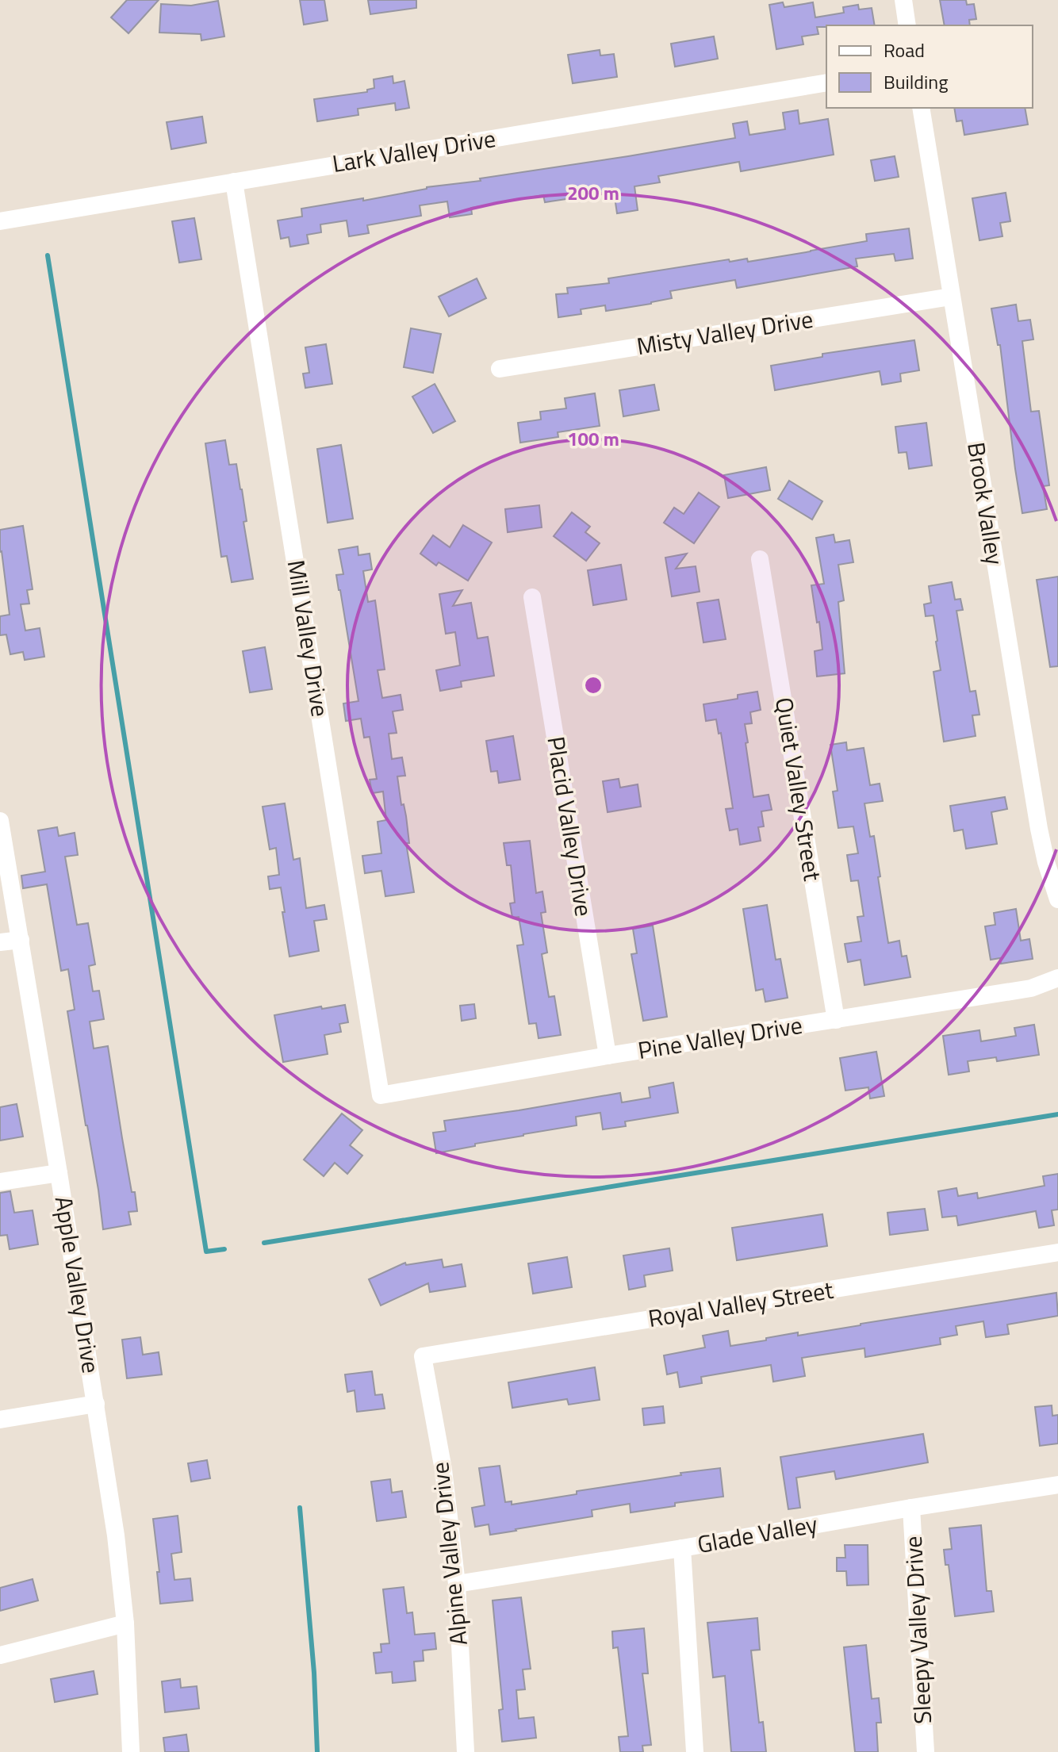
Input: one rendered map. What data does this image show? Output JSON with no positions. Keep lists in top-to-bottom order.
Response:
{
  "streets": {
    "street": [
      "Lark Valley Drive",
      "Misty Valley Drive",
      "Brook Valley",
      "Mill Valley Drive",
      "Quiet Valley Street",
      "Placid Valley Drive",
      "Pine Valley Drive",
      "Apple Valley Drive",
      "Royal Valley Street",
      "Glade Valley",
      "Alpine Valley Drive",
      "Sleepy Valley Drive"
    ]
  },
  "crossings": [
    ["Lark Valley Drive", "Mill Valley Drive"],
    ["Misty Valley Drive", "Brook Valley"],
    ["Mill Valley Drive", "Pine Valley Drive"],
    ["Quiet Valley Street", "Pine Valley Drive"],
    ["Placid Valley Drive", "Pine Valley Drive"],
    ["Royal Valley Street", "Alpine Valley Drive"],
    ["Glade Valley", "Alpine Valley Drive"],
    ["Glade Valley", "Sleepy Valley Drive"]
  ],
  "legend": ["Road", "Building"],
  "rings": ["200 m", "100 m"]
}
